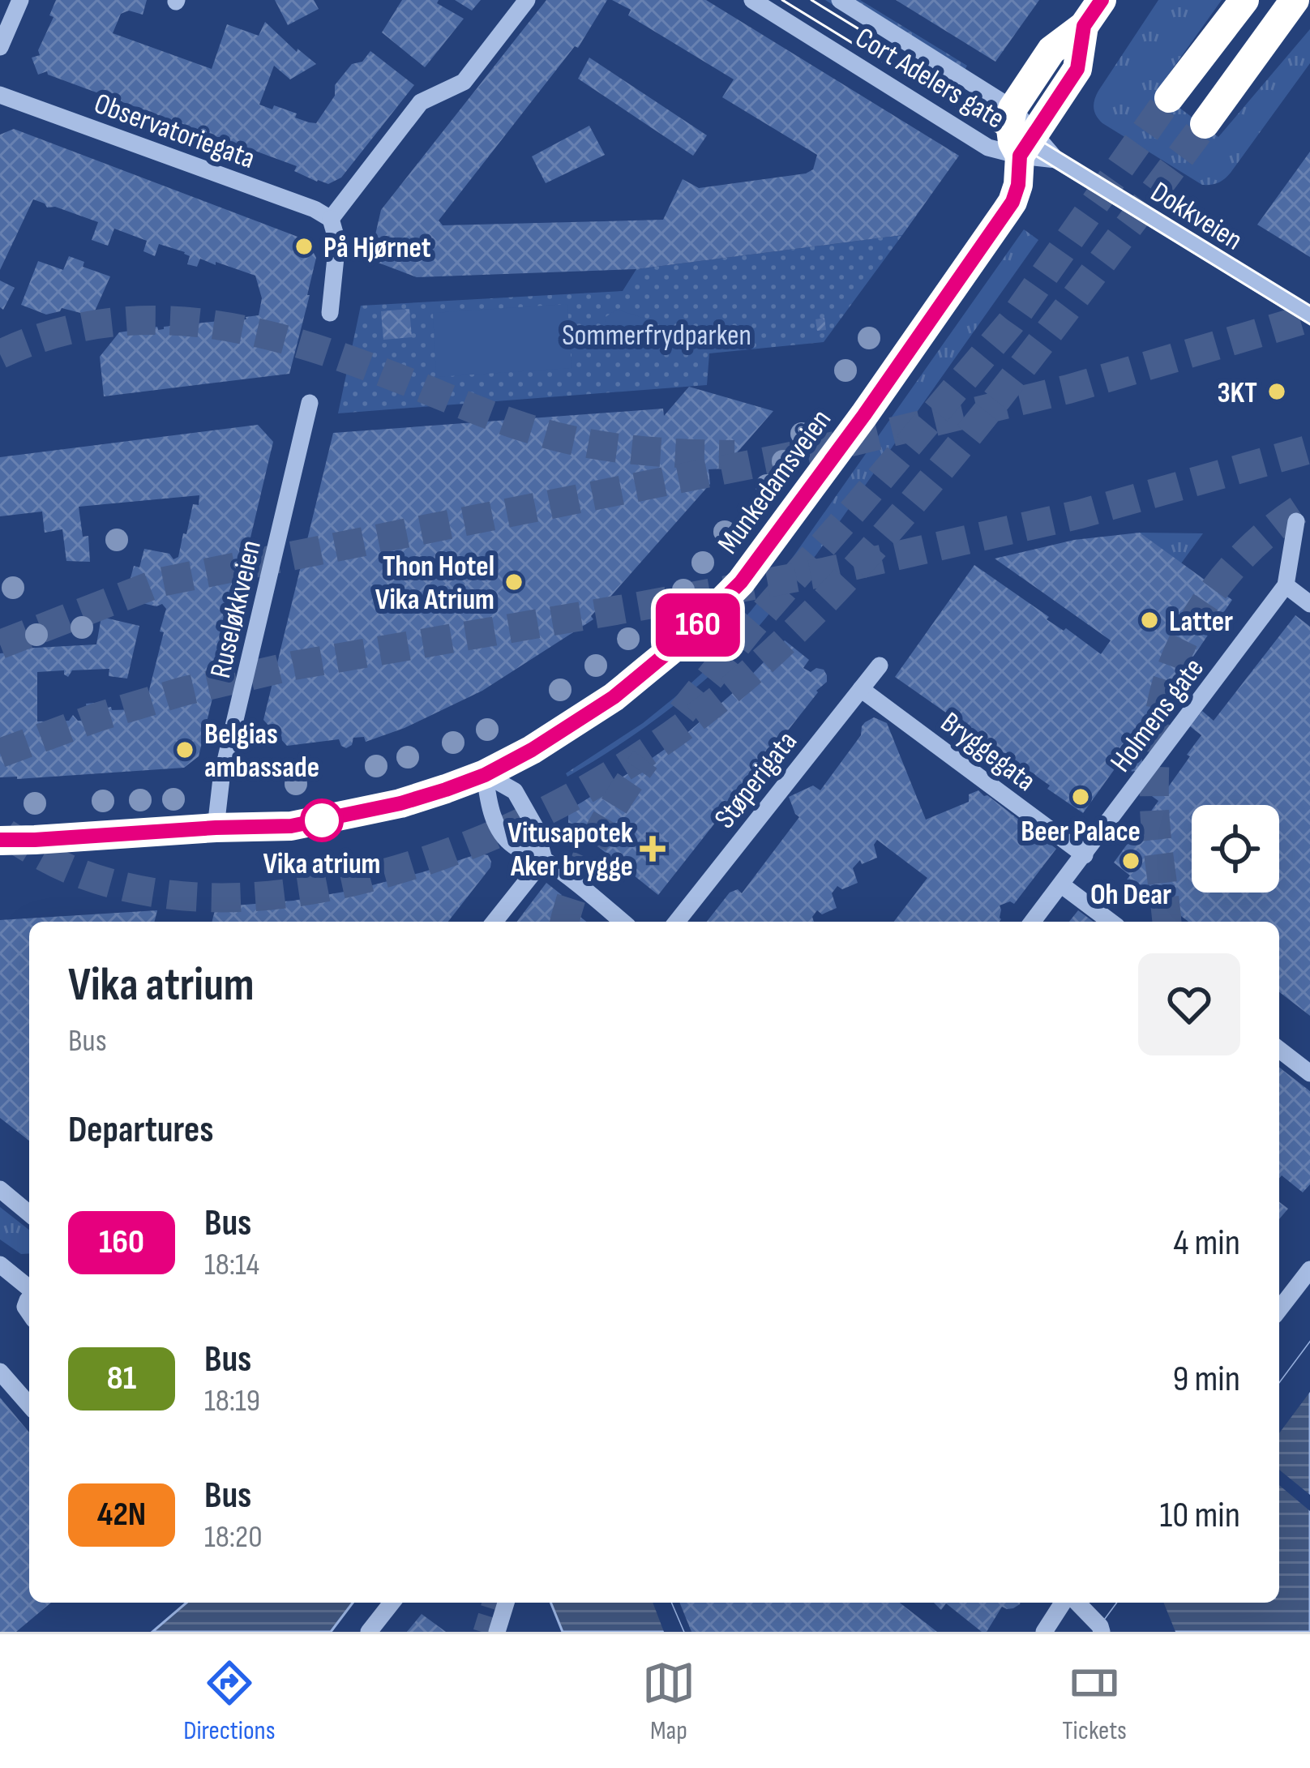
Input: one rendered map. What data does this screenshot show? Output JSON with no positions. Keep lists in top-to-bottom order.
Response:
{
  "streets": {
    "highway": ["Munkedamsveien"],
    "street": [
      "Cort Adelers gate",
      "Observatoriegata",
      "Dokkveien",
      "Ruseløkkveien",
      "Holmens gate",
      "Bryggegata",
      "Støperigata"
    ]
  },
  "crossings": [
    ["Cort Adelers gate", "Dokkveien"],
    ["Cort Adelers gate", "Munkedamsveien"],
    ["Munkedamsveien", "Ruseløkkveien"],
    ["Holmens gate", "Bryggegata"],
    ["Bryggegata", "Støperigata"]
  ],
  "parks": ["Sommerfrydparken"],
  "places": {
    "other": [
      "På Hjørnet",
      "3KT",
      "Thon Hotel Vika Atrium",
      "Latter",
      "Belgias ambassade",
      "Beer Palace",
      "Vika atrium",
      "Oh Dear"
    ],
    "health": ["Vitusapotek Aker brygge"]
  },
  "lines": ["bus line 160"],
  "page": {
    "on_map": "160",
    "heading": [
      ["Vika atrium", "Bus"],
      "Departures"
    ],
    "list": [
      {
        "mark": "160",
        "name": "Bus",
        "note": "18:14",
        "value": "4 min"
      },
      {
        "mark": "81",
        "name": "Bus",
        "note": "18:19",
        "value": "9 min"
      },
      {
        "mark": "42N",
        "name": "Bus",
        "note": "18:20",
        "value": "10 min"
      }
    ],
    "tabs": ["Directions", "Map", "Tickets"]
  }
}
